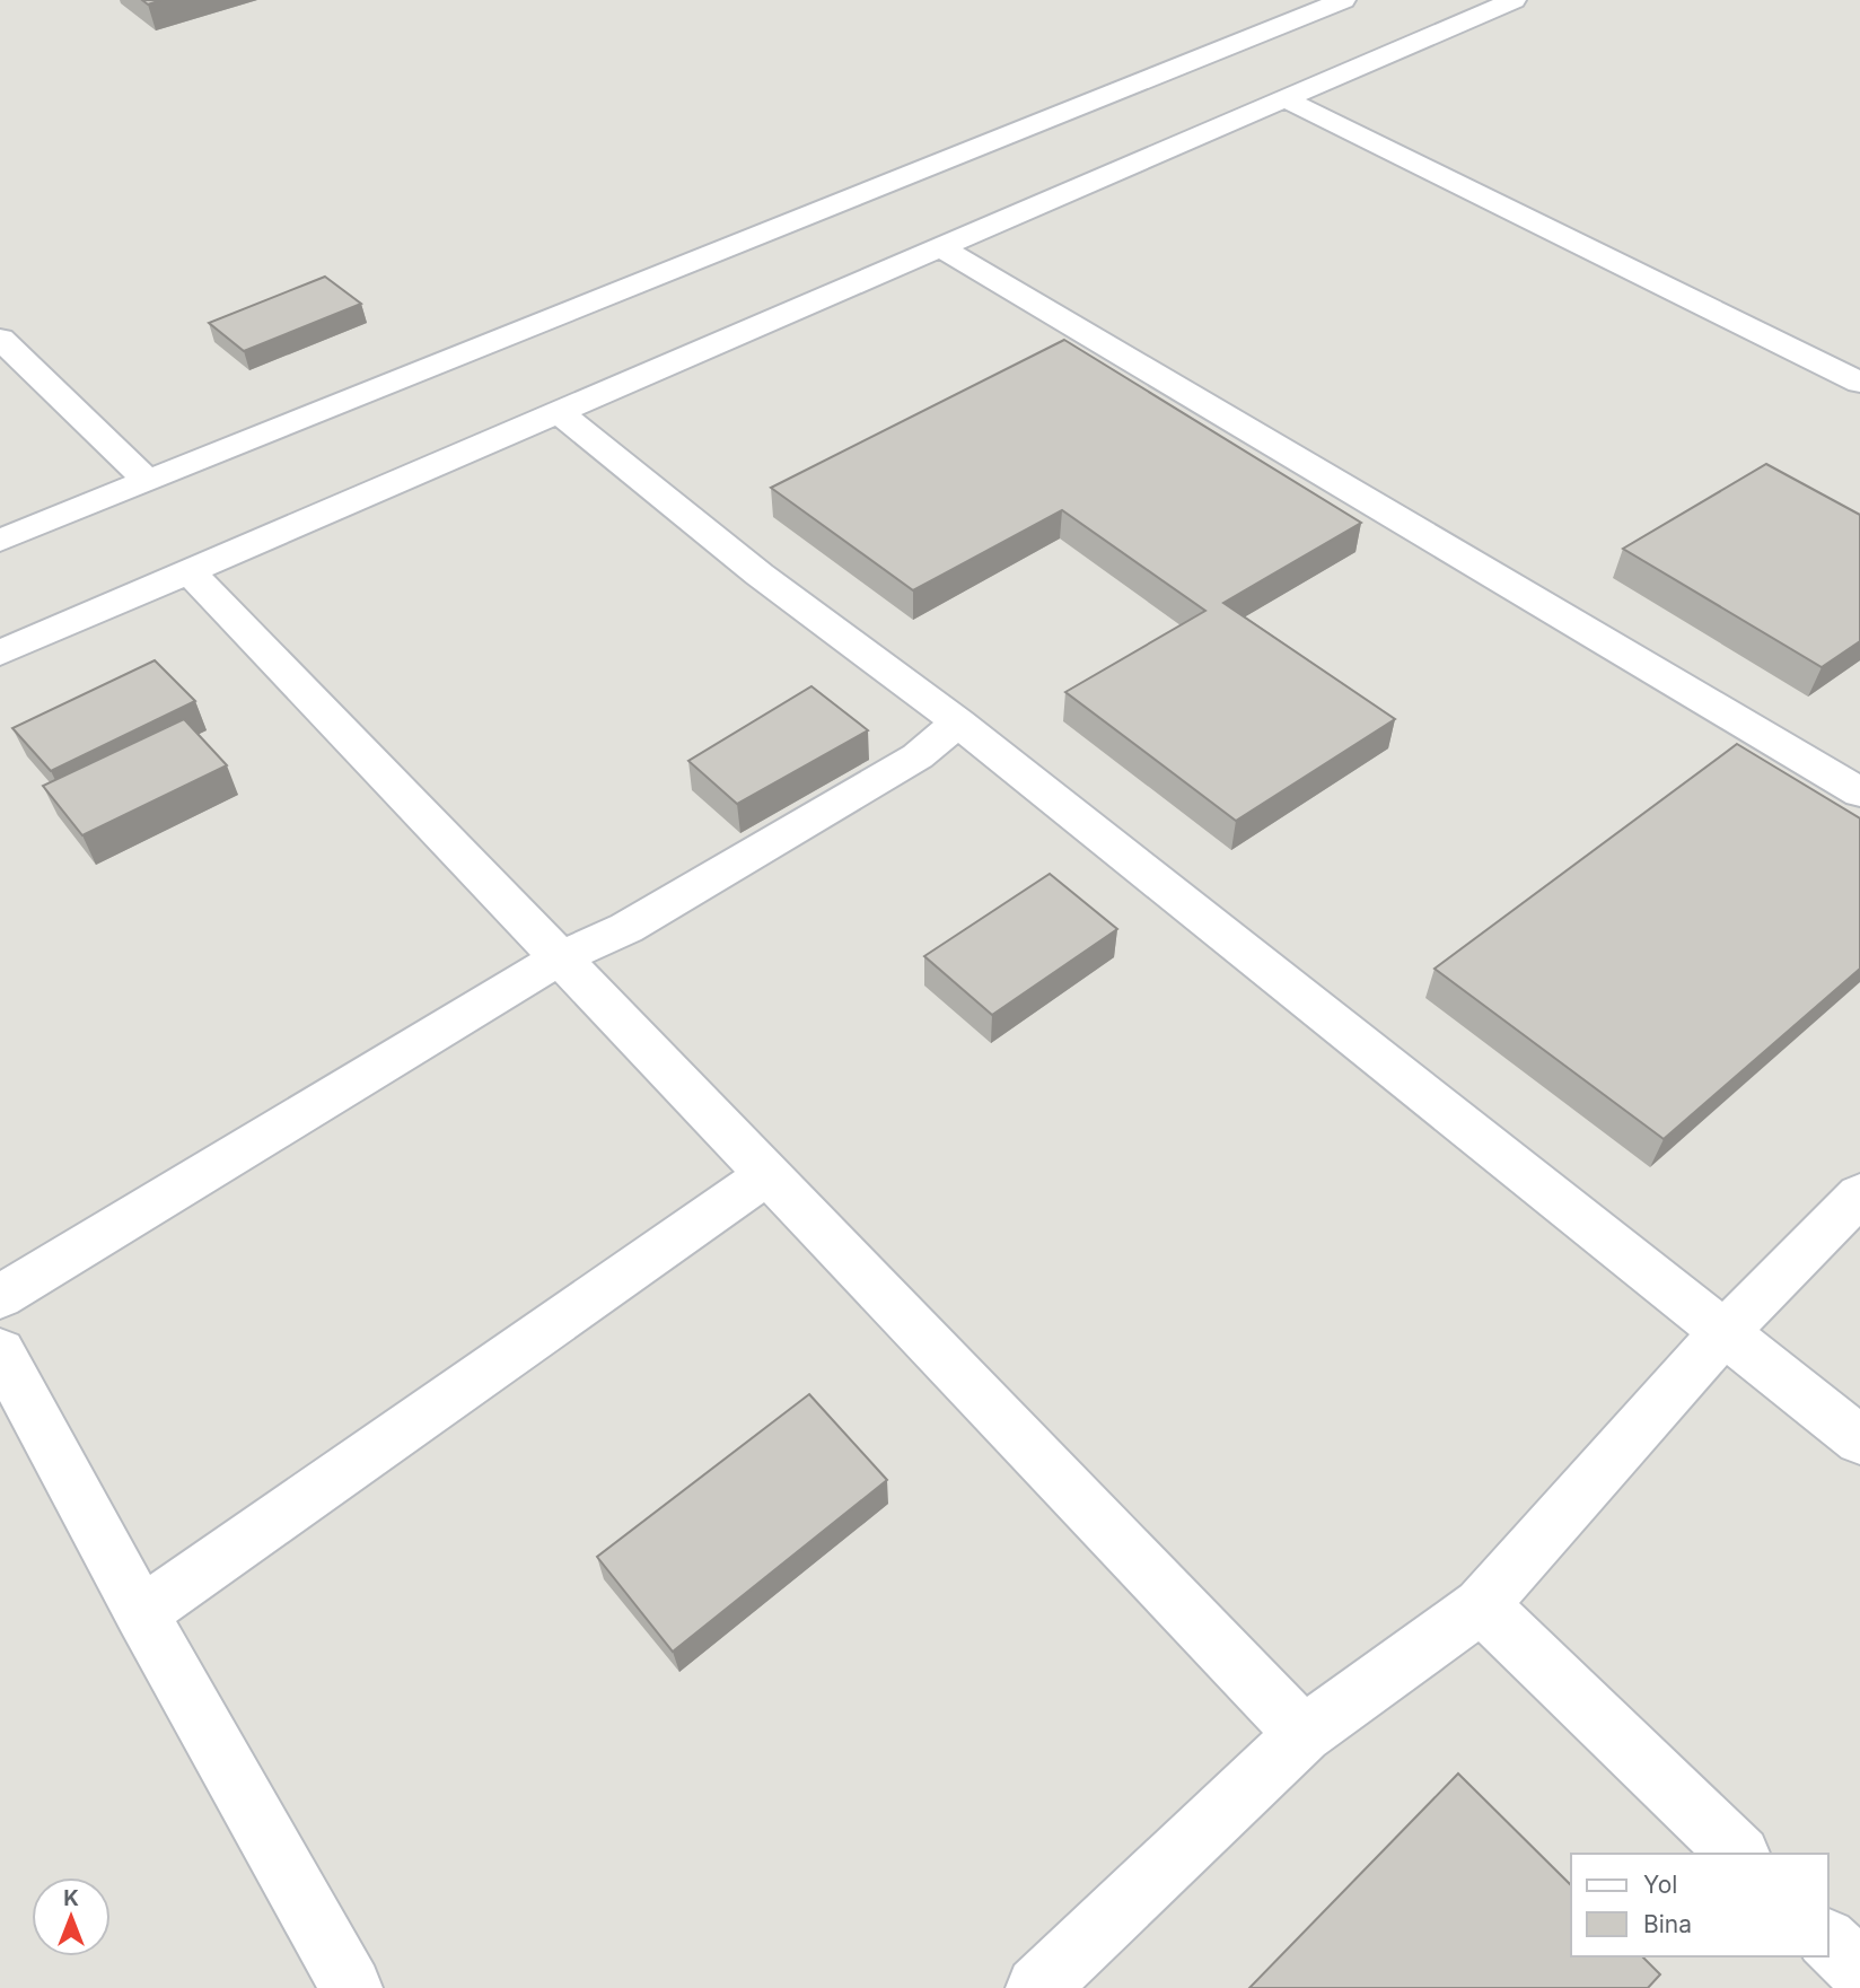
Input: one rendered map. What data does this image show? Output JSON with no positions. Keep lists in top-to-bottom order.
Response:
{
  "legend": ["Yol", "Bina"],
  "north": "top"
}
